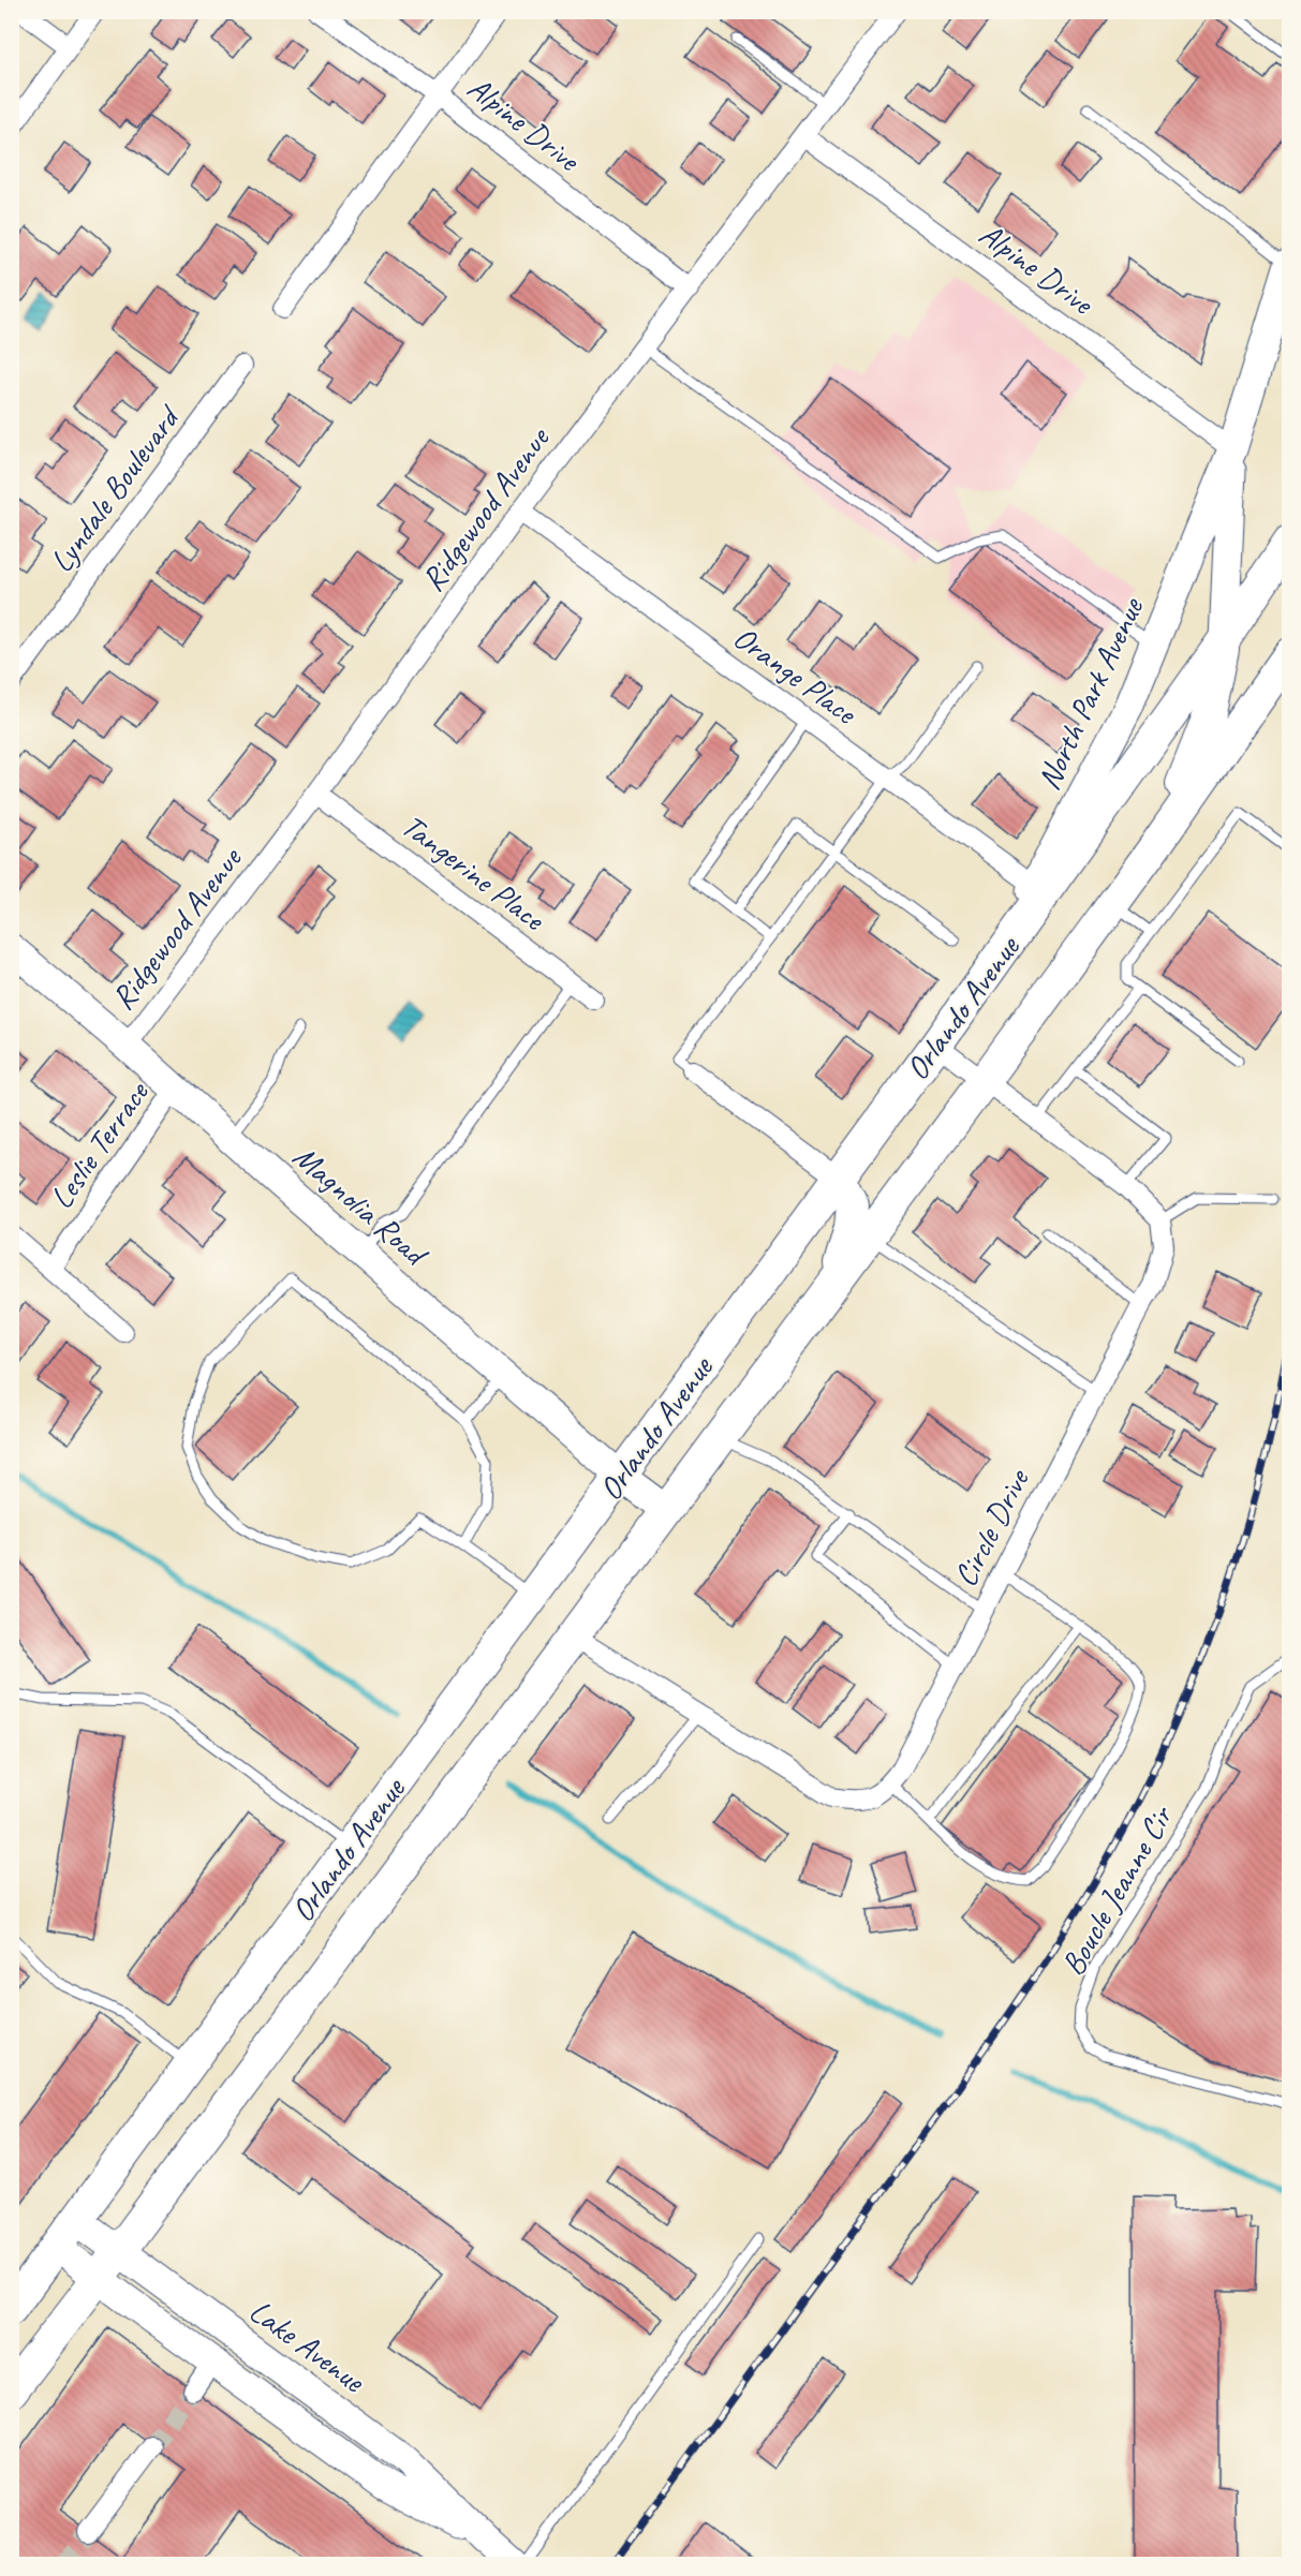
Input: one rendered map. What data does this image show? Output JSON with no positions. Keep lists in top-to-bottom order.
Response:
{
  "streets": {
    "main road": ["Orlando Avenue"],
    "street": [
      "Alpine Drive",
      "Lyndale Boulevard",
      "Ridgewood Avenue",
      "Orange Place",
      "North Park Avenue",
      "Tangerine Place",
      "Leslie Terrace",
      "Magnolia Road",
      "Circle Drive",
      "Lake Avenue"
    ],
    "lane": ["Boucle Jeanne Cir"]
  },
  "crossings": [
    ["Alpine Drive", "Ridgewood Avenue"],
    ["Alpine Drive", "North Park Avenue"],
    ["Ridgewood Avenue", "Orange Place"],
    ["Ridgewood Avenue", "Tangerine Place"],
    ["Ridgewood Avenue", "Magnolia Road"],
    ["Orange Place", "North Park Avenue"],
    ["North Park Avenue", "Orlando Avenue"],
    ["Orlando Avenue", "Magnolia Road"],
    ["Orlando Avenue", "Circle Drive"],
    ["Orlando Avenue", "Lake Avenue"],
    ["Leslie Terrace", "Magnolia Road"]
  ]
}
